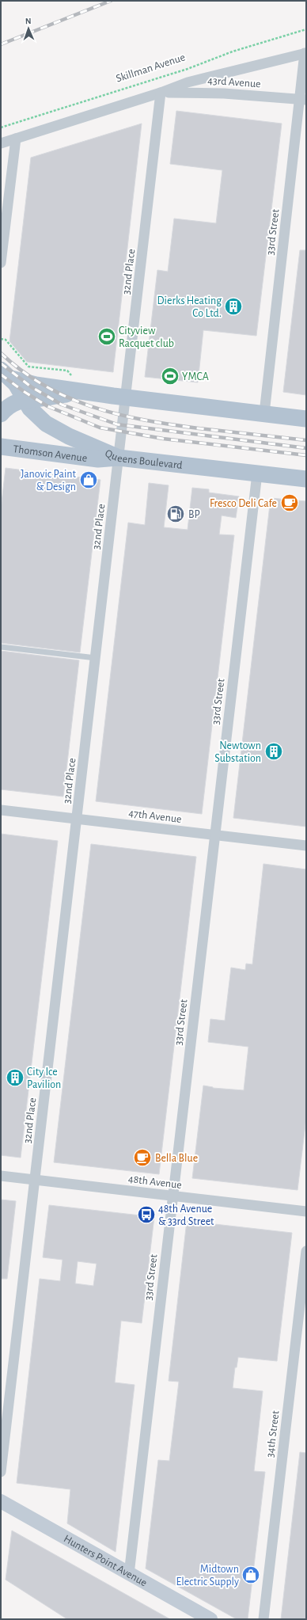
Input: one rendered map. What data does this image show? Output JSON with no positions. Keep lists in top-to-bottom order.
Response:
{
  "streets": {
    "main road": ["Thomson Avenue", "Queens Boulevard"],
    "street": [
      "43rd Avenue",
      "33rd Street",
      "32nd Place",
      "47th Avenue",
      "48th Avenue",
      "34th Street",
      "Hunters Point Avenue"
    ],
    "path": ["Skillman Avenue"]
  },
  "crossings": [
    ["43rd Avenue", "33rd Street"],
    ["43rd Avenue", "32nd Place"],
    ["33rd Street", "Queens Boulevard"],
    ["33rd Street", "47th Avenue"],
    ["33rd Street", "48th Avenue"],
    ["33rd Street", "Hunters Point Avenue"],
    ["32nd Place", "Thomson Avenue"],
    ["32nd Place", "Queens Boulevard"],
    ["32nd Place", "47th Avenue"],
    ["32nd Place", "48th Avenue"],
    ["Thomson Avenue", "Queens Boulevard"]
  ],
  "places": {
    "building": ["Dierks Heating Co Ltd.", "Newtown Substation", "City Ice Pavilion"],
    "sports": ["Cityview Racquet club", "YMCA"],
    "shop": ["Janovic Paint & Design", "Midtown Electric Supply"],
    "cafe": ["Fresco Deli Cafe", "Bella Blue"],
    "fuel station": ["BP"],
    "bus stop": ["48th Avenue & 33rd Street"]
  },
  "north": "top"
}
